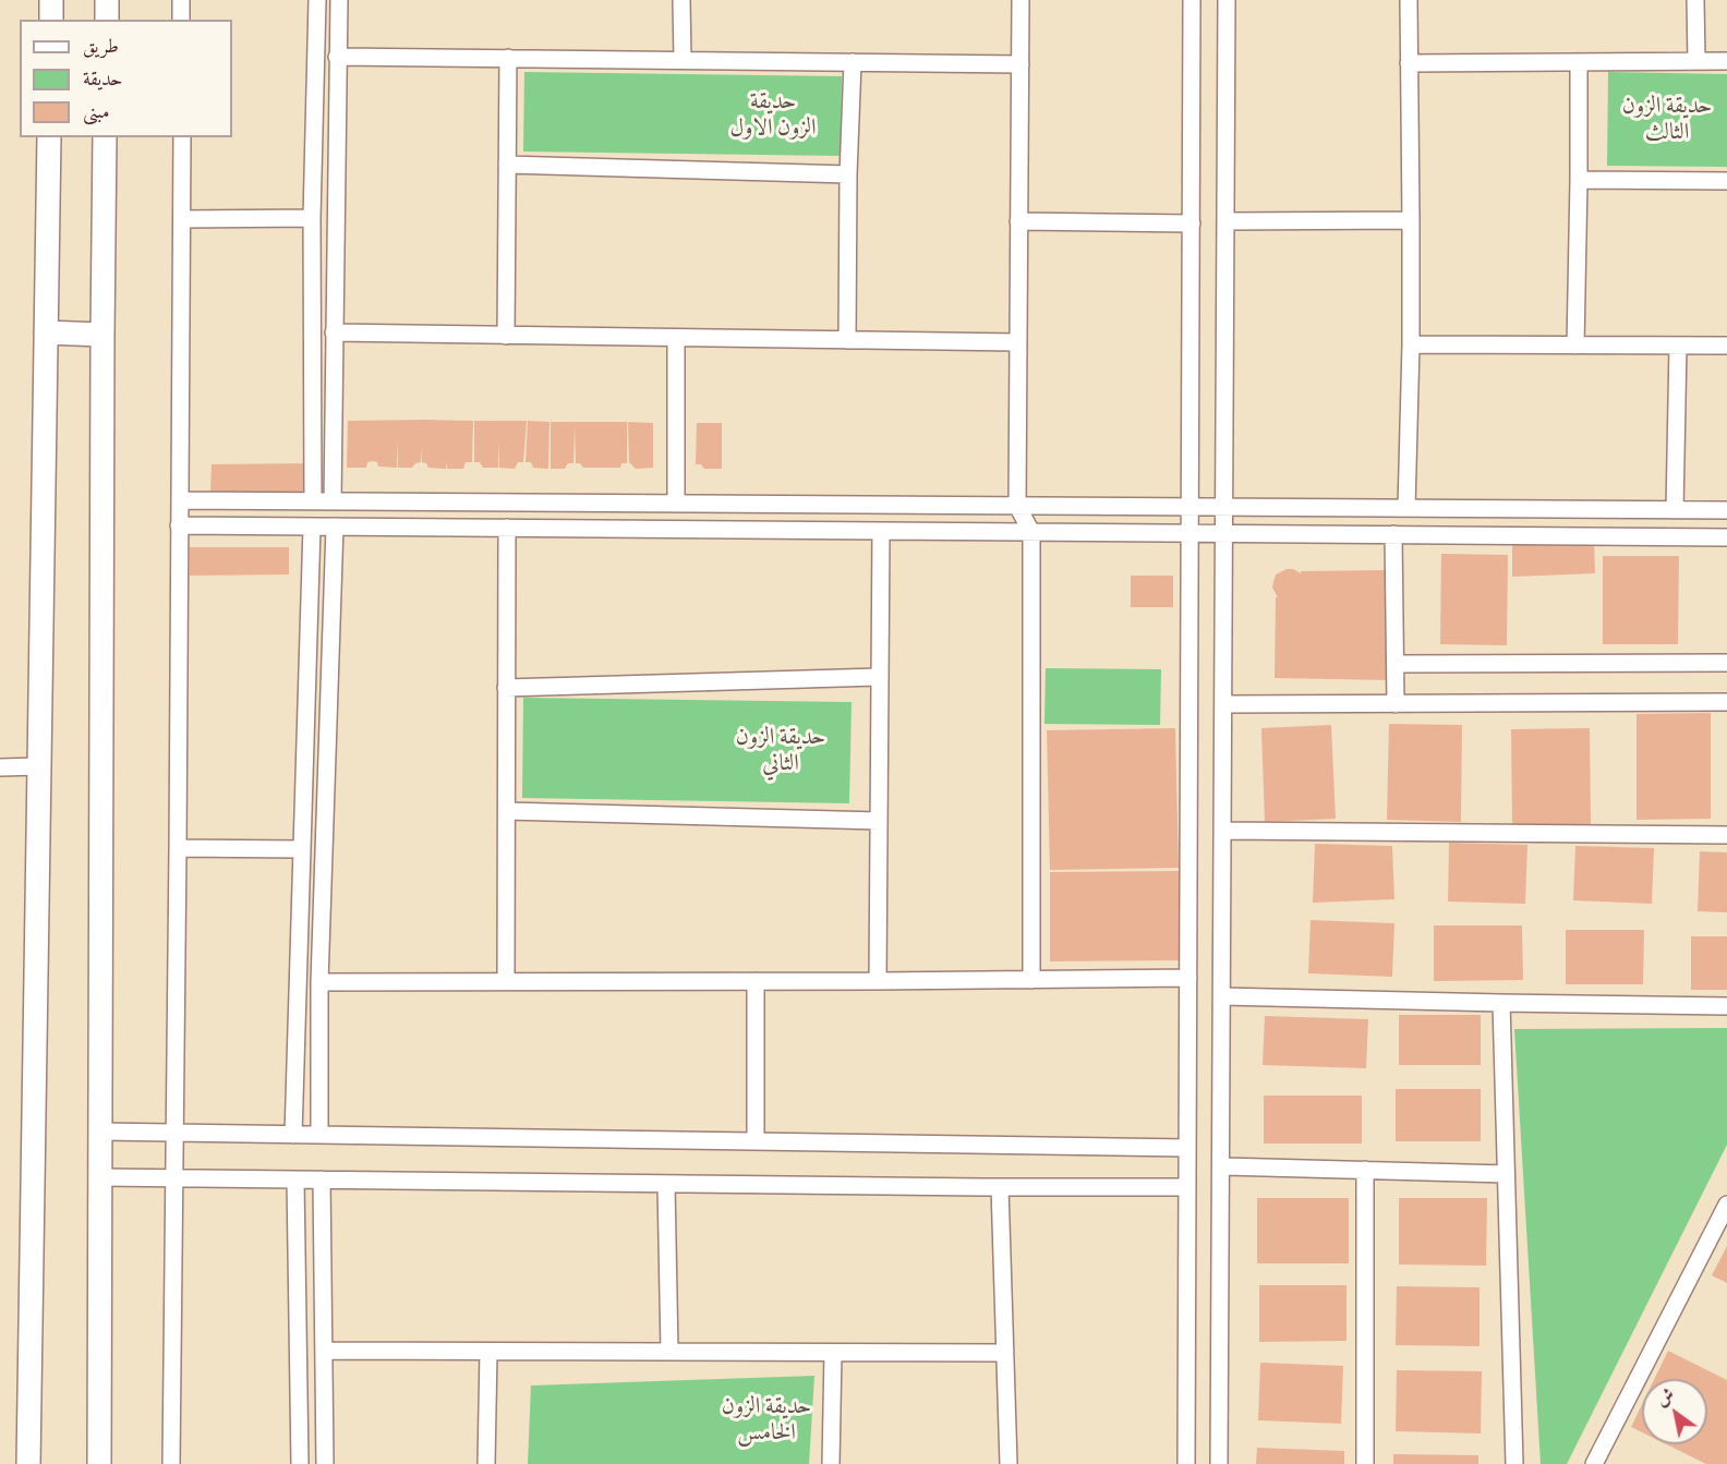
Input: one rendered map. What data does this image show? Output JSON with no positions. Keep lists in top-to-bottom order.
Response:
{
  "parks": [
    "حديقة الزون الاول",
    "حديقة الزون الثالث",
    "حديقة الزون الثاني",
    "حديقة الزون الخامس"
  ],
  "legend": ["طريق", "حديقة", "مبنى"],
  "north": "top left"
}
